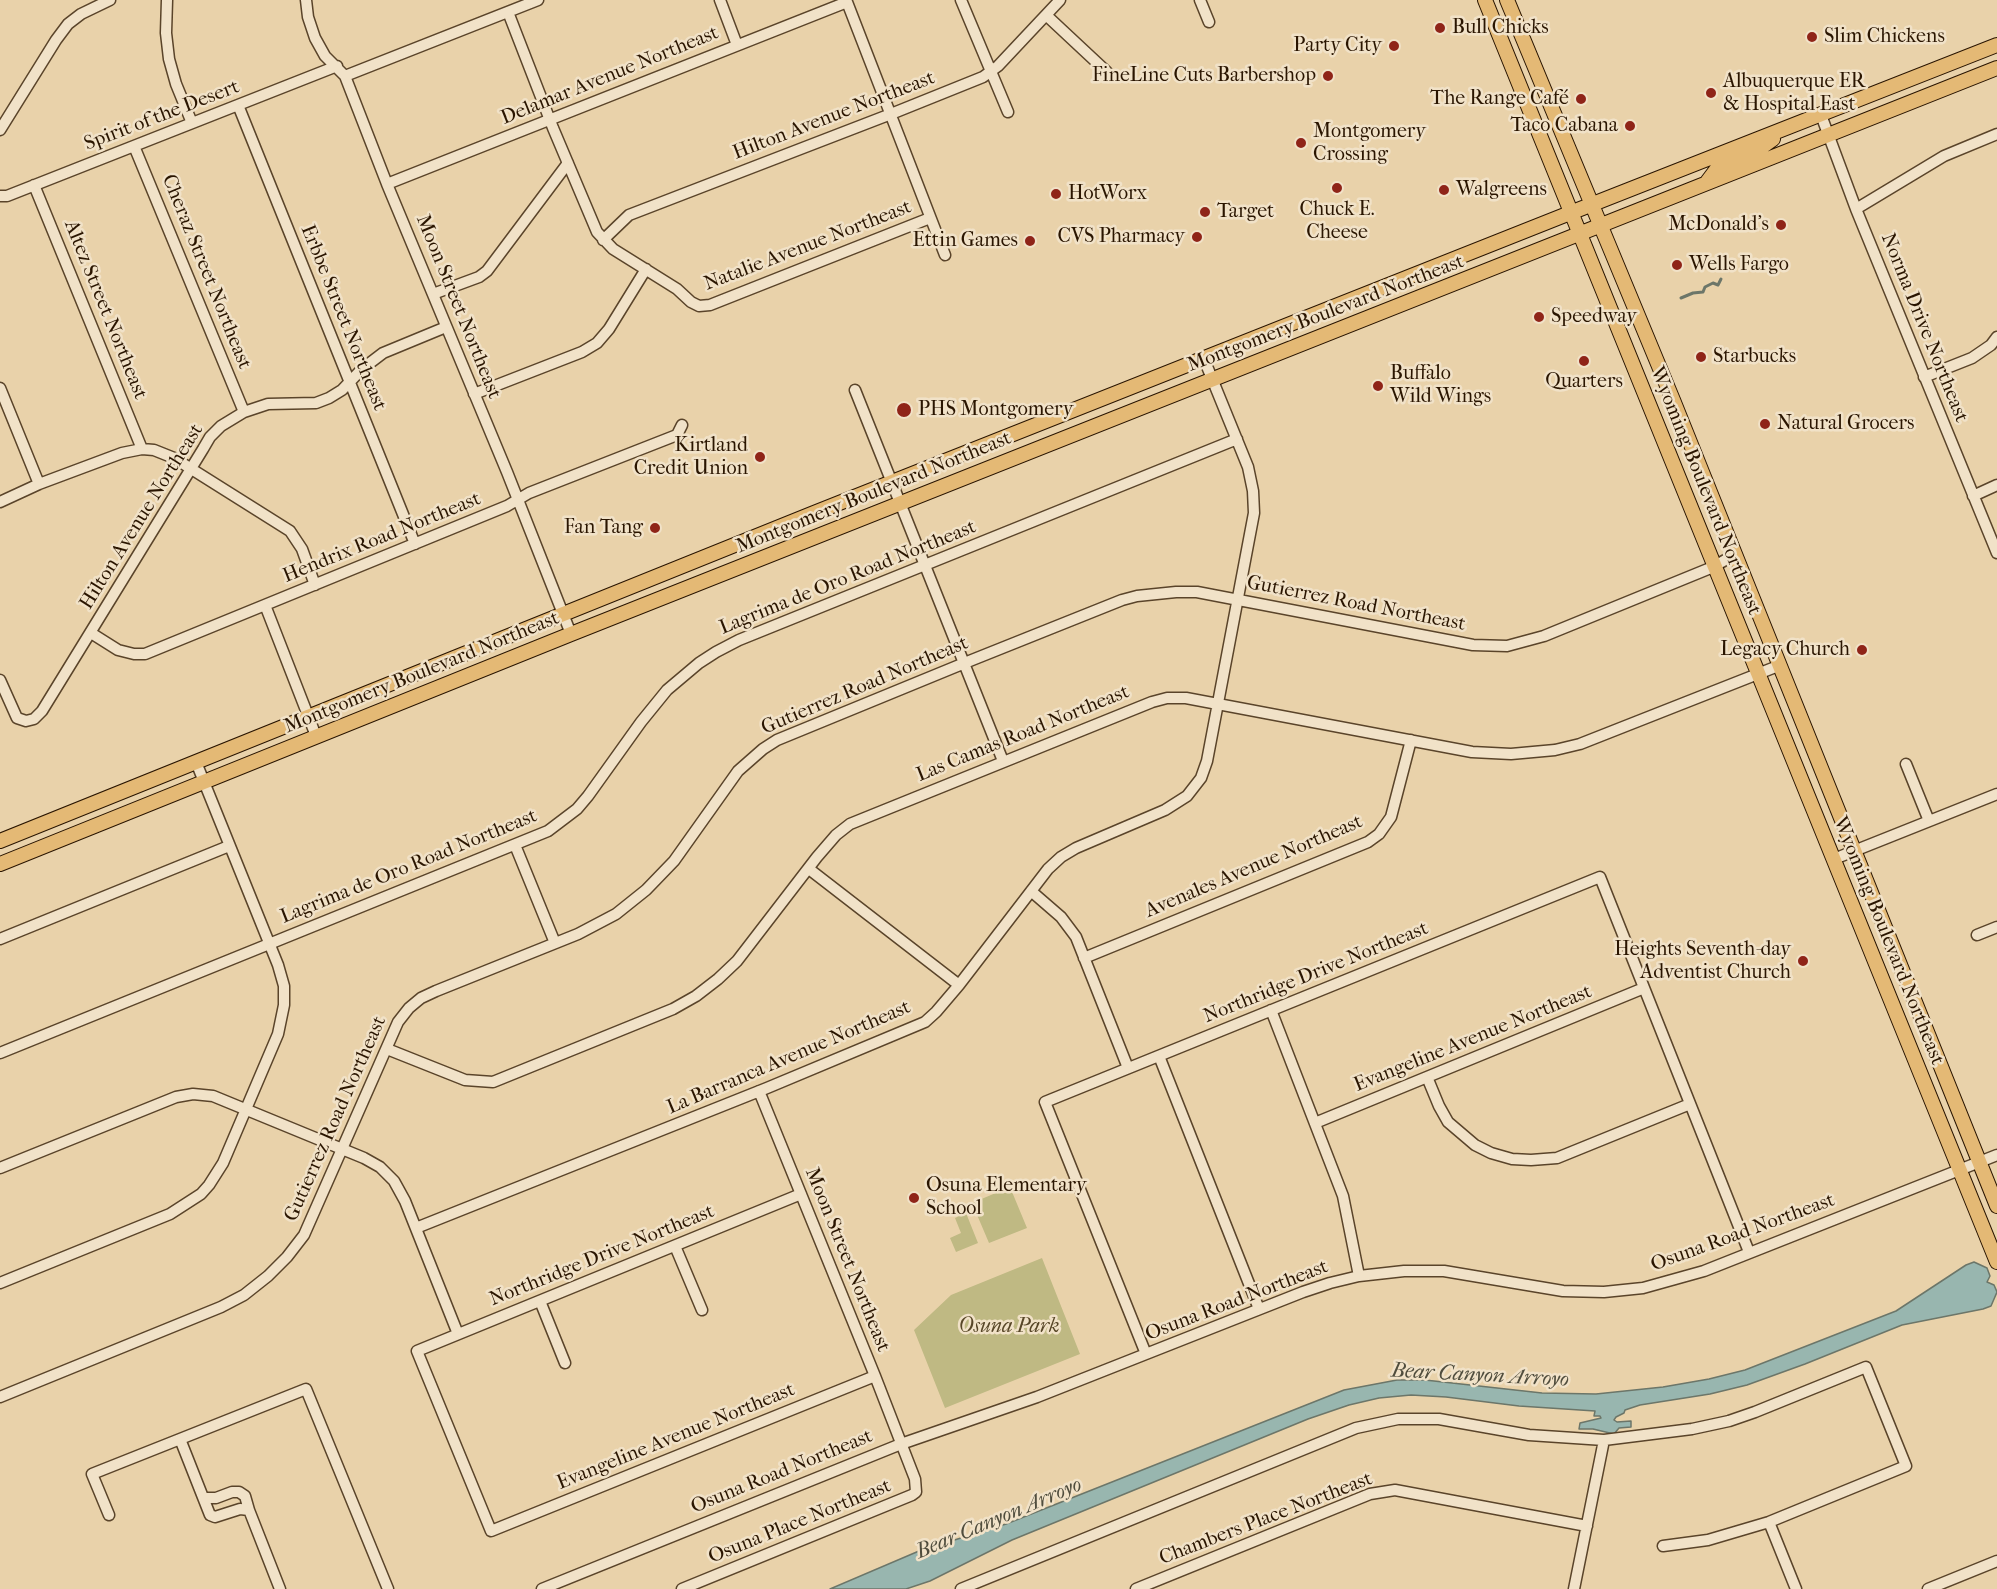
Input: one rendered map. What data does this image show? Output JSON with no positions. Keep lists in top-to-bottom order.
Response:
{
  "streets": {
    "main road": ["Montgomery Boulevard Northeast", "Wyoming Boulevard Northeast"],
    "street": [
      "Delamar Avenue Northeast",
      "Spirit of the Desert",
      "Hilton Avenue Northeast",
      "Natalie Avenue Northeast",
      "Cheraz Street Northeast",
      "Moon Street Northeast",
      "Altez Street Northeast",
      "Erbbe Street Northeast",
      "Norma Drive Northeast",
      "Hendrix Road Northeast",
      "Lagrima de Oro Road Northeast",
      "Gutierrez Road Northeast",
      "Las Camas Road Northeast",
      "Avenales Avenue Northeast",
      "Northridge Drive Northeast",
      "Evangeline Avenue Northeast",
      "La Barranca Avenue Northeast",
      "Osuna Road Northeast",
      "Chambers Place Northeast",
      "Osuna Place Northeast"
    ]
  },
  "crossings": [
    ["Delamar Avenue Northeast", "Hilton Avenue Northeast"],
    ["Delamar Avenue Northeast", "Moon Street Northeast"],
    ["Spirit of the Desert", "Cheraz Street Northeast"],
    ["Spirit of the Desert", "Moon Street Northeast"],
    ["Spirit of the Desert", "Altez Street Northeast"],
    ["Spirit of the Desert", "Erbbe Street Northeast"],
    ["Hilton Avenue Northeast", "Cheraz Street Northeast"],
    ["Hilton Avenue Northeast", "Moon Street Northeast"],
    ["Hilton Avenue Northeast", "Erbbe Street Northeast"],
    ["Hilton Avenue Northeast", "Hendrix Road Northeast"],
    ["Moon Street Northeast", "Montgomery Boulevard Northeast"],
    ["Moon Street Northeast", "Hendrix Road Northeast"],
    ["Moon Street Northeast", "Northridge Drive Northeast"],
    ["Moon Street Northeast", "Evangeline Avenue Northeast"],
    ["Moon Street Northeast", "La Barranca Avenue Northeast"],
    ["Moon Street Northeast", "Osuna Road Northeast"],
    ["Moon Street Northeast", "Osuna Place Northeast"],
    ["Montgomery Boulevard Northeast", "Norma Drive Northeast"],
    ["Montgomery Boulevard Northeast", "Wyoming Boulevard Northeast"],
    ["Montgomery Boulevard Northeast", "La Barranca Avenue Northeast"],
    ["Erbbe Street Northeast", "Hendrix Road Northeast"],
    ["Wyoming Boulevard Northeast", "Gutierrez Road Northeast"],
    ["Wyoming Boulevard Northeast", "Las Camas Road Northeast"],
    ["Wyoming Boulevard Northeast", "Osuna Road Northeast"],
    ["Lagrima de Oro Road Northeast", "La Barranca Avenue Northeast"],
    ["Gutierrez Road Northeast", "Las Camas Road Northeast"],
    ["Gutierrez Road Northeast", "La Barranca Avenue Northeast"],
    ["Las Camas Road Northeast", "Avenales Avenue Northeast"],
    ["Las Camas Road Northeast", "La Barranca Avenue Northeast"],
    ["Northridge Drive Northeast", "Evangeline Avenue Northeast"],
    ["Northridge Drive Northeast", "Osuna Road Northeast"],
    ["Osuna Road Northeast", "Osuna Place Northeast"]
  ],
  "water": ["Bear Canyon Arroyo"],
  "parks": ["Osuna Park"],
  "places": [
    "Bull Chicks",
    "Slim Chickens",
    "Party City",
    "FineLine Cuts Barbershop",
    "Albuquerque ER & Hospital East",
    "The Range Café",
    "Taco Cabana",
    "Montgomery Crossing",
    "Chuck E. Cheese",
    "Walgreens",
    "HotWorx",
    "Target",
    "McDonald's",
    "CVS Pharmacy",
    "Ettin Games",
    "Wells Fargo",
    "Speedway",
    "Starbucks",
    "Quarters",
    "Buffalo Wild Wings",
    "PHS Montgomery",
    "Natural Grocers",
    "Kirtland Credit Union",
    "Fan Tang",
    "Legacy Church",
    "Heights Seventh-day Adventist Church",
    "Osuna Elementary School"
  ]
}
